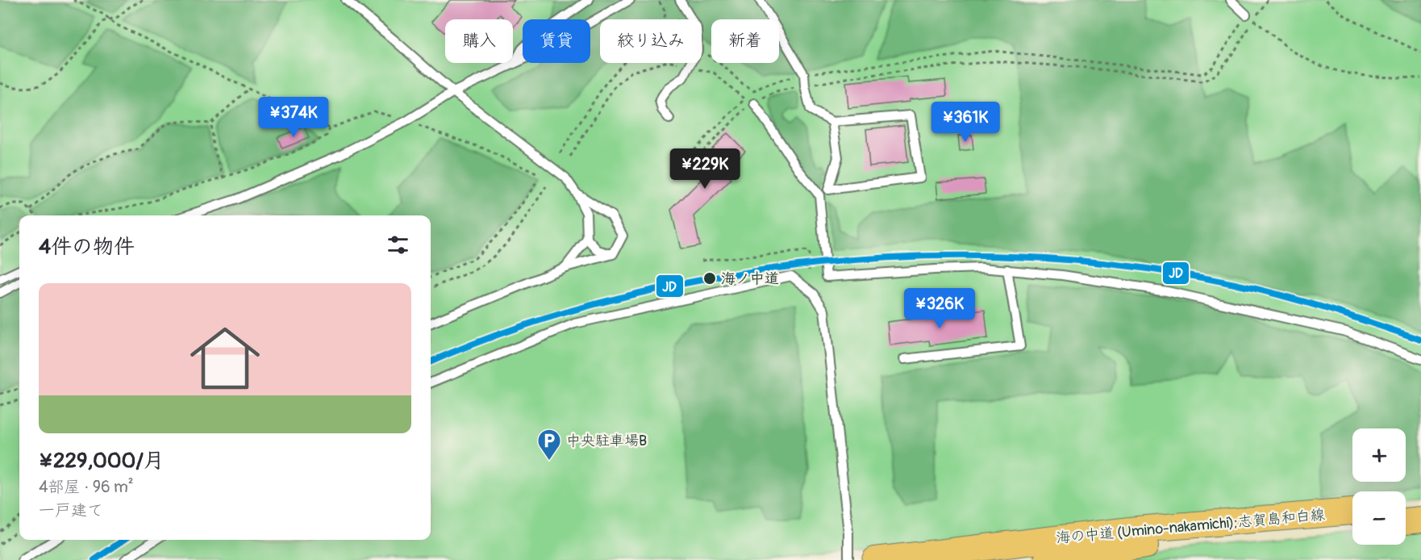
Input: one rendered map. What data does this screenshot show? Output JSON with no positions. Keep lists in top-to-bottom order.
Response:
{
  "streets": {
    "main road": ["海の中道 (Umino-nakamichi);志賀島和白線"]
  },
  "places": {
    "other": ["海ノ中道"],
    "parking": ["中央駐車場B"]
  },
  "lines": ["transit line JD"],
  "page": {
    "chip": [
      "購入",
      "賃貸",
      "絞り込み",
      "新着"
    ],
    "price": [
      "¥374K",
      "¥361K",
      "¥229K",
      "¥326K"
    ],
    "heading": "4件の物件",
    "list": [
      {
        "name": "¥229,000/月",
        "note": "4部屋 · 96 m² · 一戸建て"
      }
    ],
    "map_buttons": ["+", "−"]
  }
}
